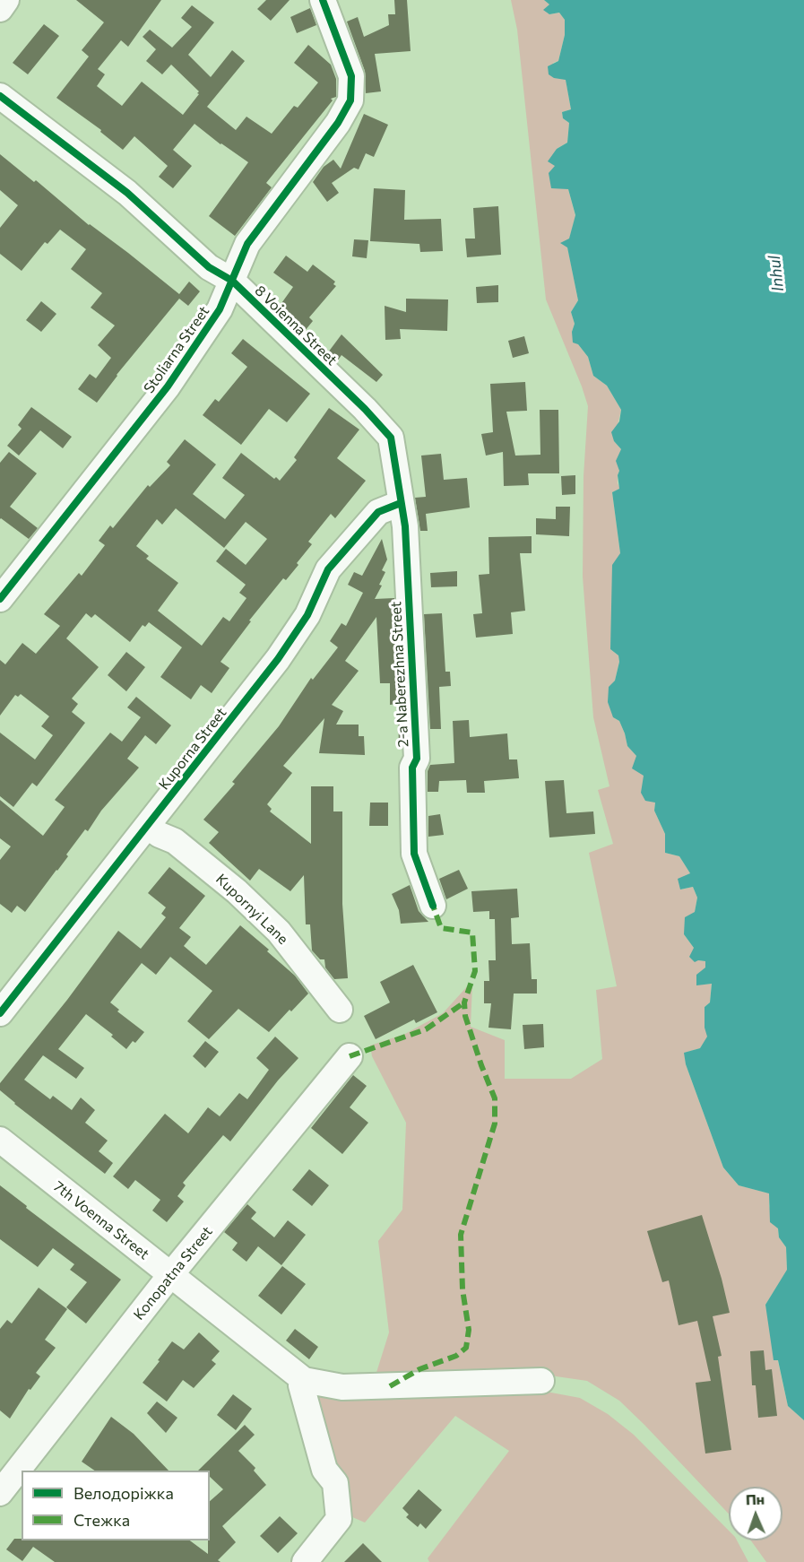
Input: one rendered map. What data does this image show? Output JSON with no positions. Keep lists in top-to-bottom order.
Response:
{
  "streets": {
    "street": [
      "8 Voienna Street",
      "Stoliarna Street",
      "2-a Naberezhna Street",
      "Kuporna Street",
      "Kupornyi Lane",
      "7th Voenna Street",
      "Konopatna Street"
    ]
  },
  "crossings": [
    ["8 Voienna Street", "Stoliarna Street"],
    ["8 Voienna Street", "2-a Naberezhna Street"],
    ["8 Voienna Street", "Kuporna Street"],
    ["2-a Naberezhna Street", "Kuporna Street"],
    ["Kuporna Street", "Kupornyi Lane"],
    ["7th Voenna Street", "Konopatna Street"]
  ],
  "water": ["Inhul"],
  "legend": ["Велодоріжка", "Стежка"],
  "north": "top"
}
